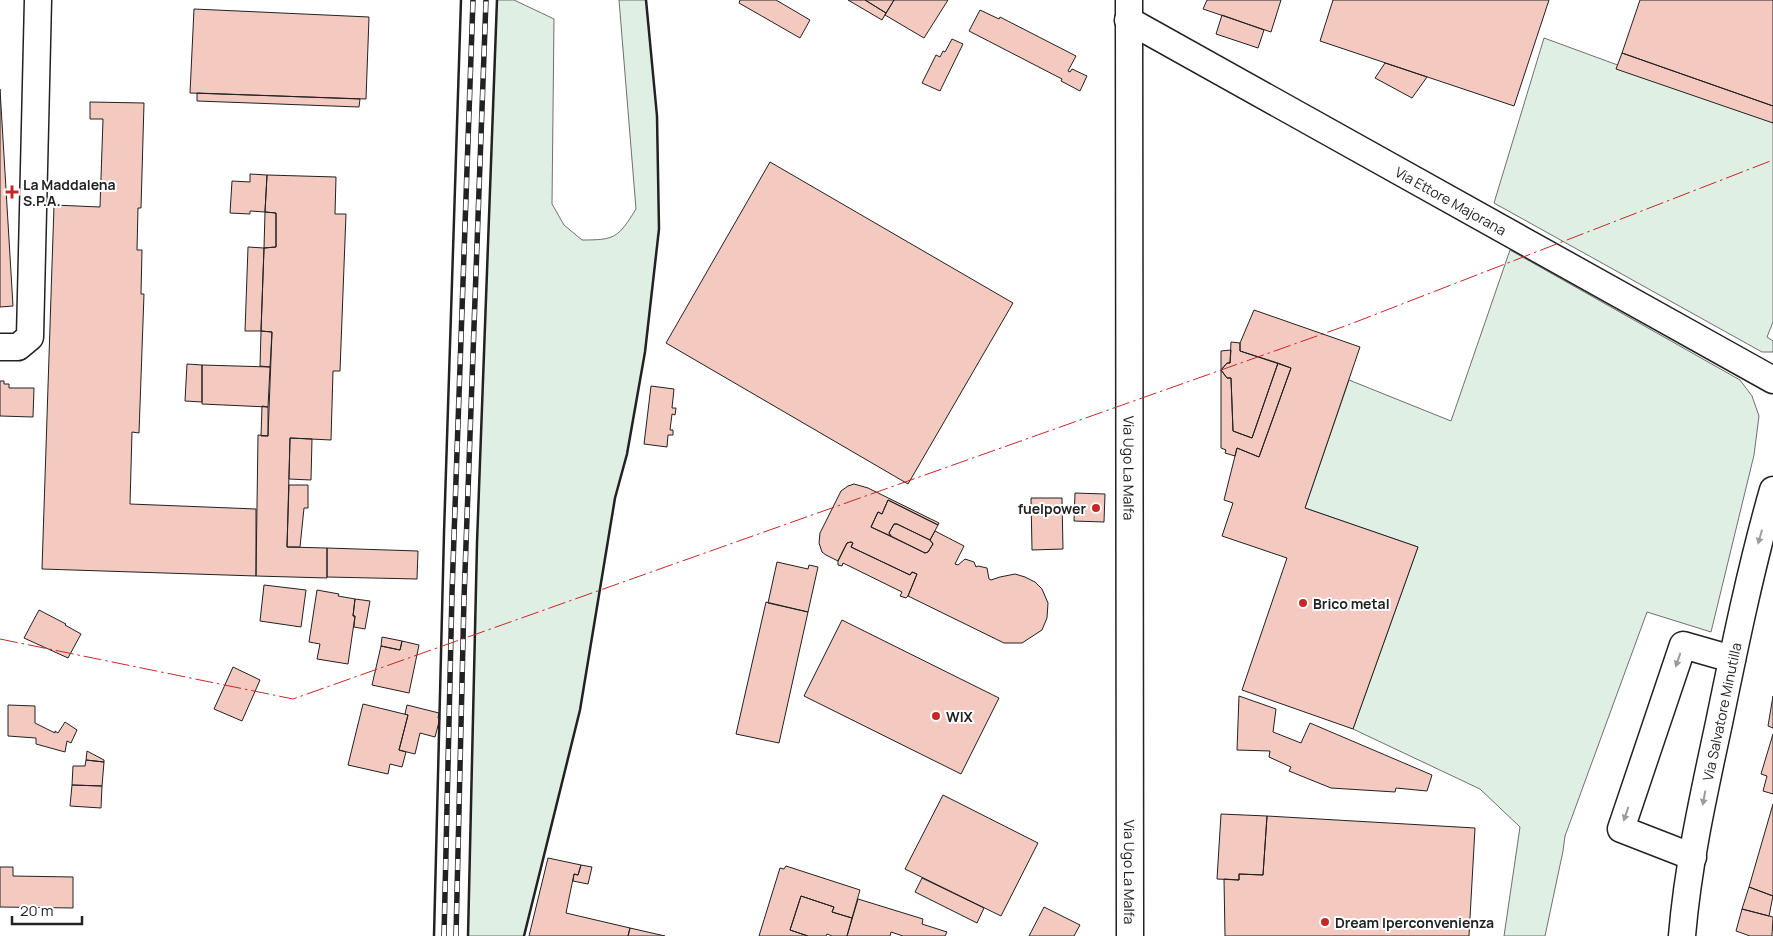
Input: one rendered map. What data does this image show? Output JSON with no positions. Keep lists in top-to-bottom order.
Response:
{
  "streets": {
    "street": ["Via Ettore Majorana", "Via Ugo La Malfa", "Via Salvatore Minutilla"]
  },
  "crossings": [
    ["Via Ettore Majorana", "Via Ugo La Malfa"]
  ],
  "one_way": ["Via Salvatore Minutilla"],
  "places": {
    "health": ["La Maddalena S.P.A."],
    "other": [
      "fuelpower",
      "Brico metal",
      "WIX",
      "Dream Iperconvenienza"
    ]
  },
  "scale_bar": "20 m"
}
